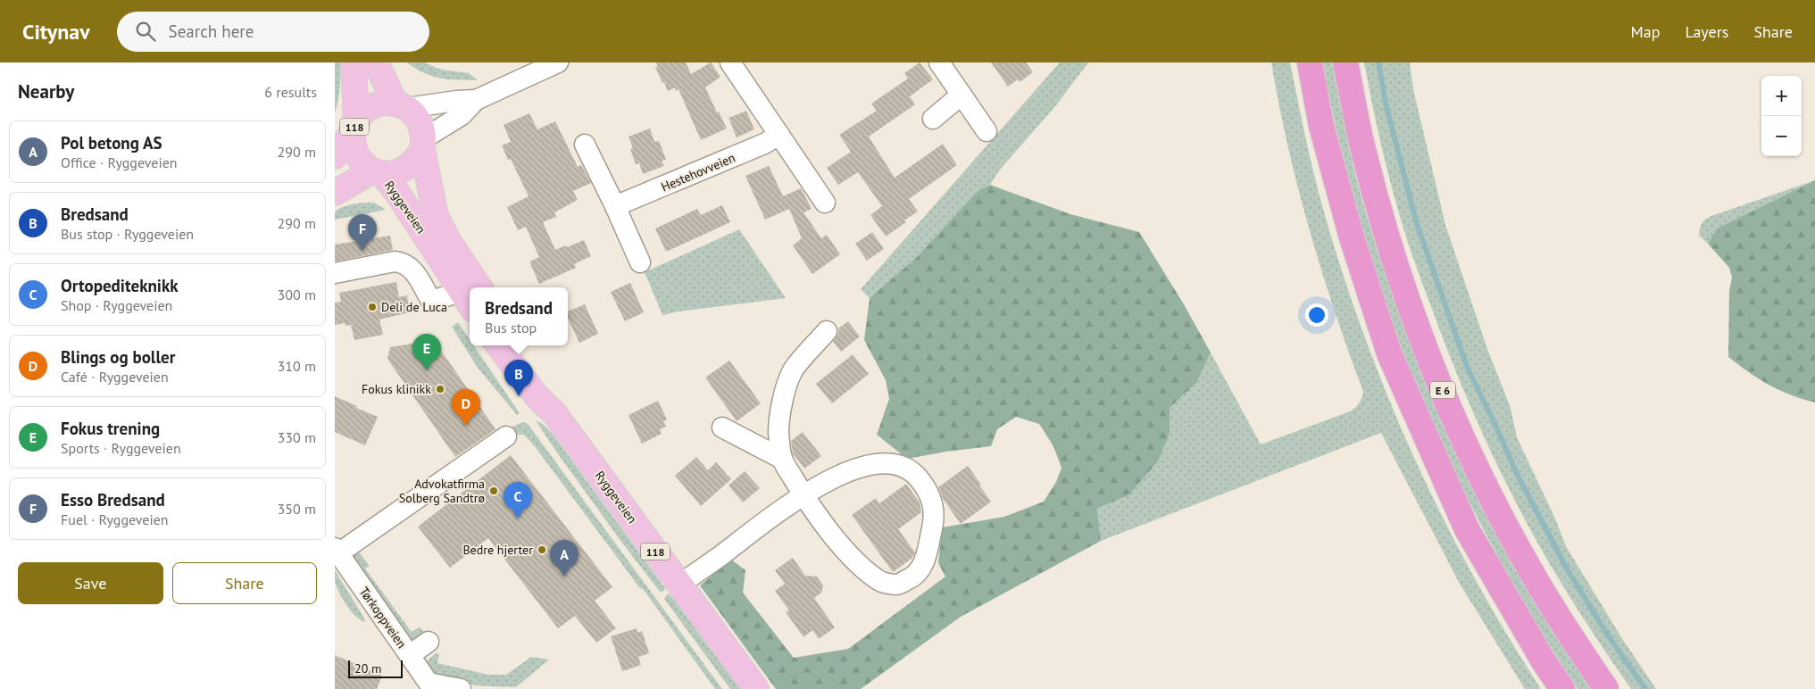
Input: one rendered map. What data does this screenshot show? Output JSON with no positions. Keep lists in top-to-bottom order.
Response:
{
  "streets": {
    "highway": ["E 6"],
    "main road": ["118", "Ryggeveien"],
    "street": ["Hestehovveien", "Tørkoppveien"]
  },
  "crossings": [
    ["118", "Ryggeveien"]
  ],
  "places": [
    "Deli de Luca",
    "Fokus klinikk",
    "Advokatfirma Solberg Sandtrø",
    "Bedre hjerter"
  ],
  "scale_bar": "20 m",
  "page": {
    "header": "Citynav",
    "search": "Search here",
    "nav": ["Map", "Layers", "Share"],
    "heading": ["Nearby", "6 results"],
    "map_buttons": ["+", "−"],
    "list": [
      {
        "mark": "A",
        "name": "Pol betong AS",
        "note": "Office · Ryggeveien",
        "value": "290 m"
      },
      {
        "mark": "B",
        "name": "Bredsand",
        "note": "Bus stop · Ryggeveien",
        "value": "290 m"
      },
      {
        "mark": "C",
        "name": "Ortopediteknikk",
        "note": "Shop · Ryggeveien",
        "value": "300 m"
      },
      {
        "mark": "D",
        "name": "Blings og boller",
        "note": "Café · Ryggeveien",
        "value": "310 m"
      },
      {
        "mark": "E",
        "name": "Fokus trening",
        "note": "Sports · Ryggeveien",
        "value": "330 m"
      },
      {
        "mark": "F",
        "name": "Esso Bredsand",
        "note": "Fuel · Ryggeveien",
        "value": "350 m"
      }
    ],
    "pins": [
      "F",
      "E",
      "B",
      "D",
      "C",
      "A"
    ],
    "popup": ["Bredsand", "Bus stop"],
    "buttons": ["Save", "Share"],
    "scale": "20 m"
  }
}
